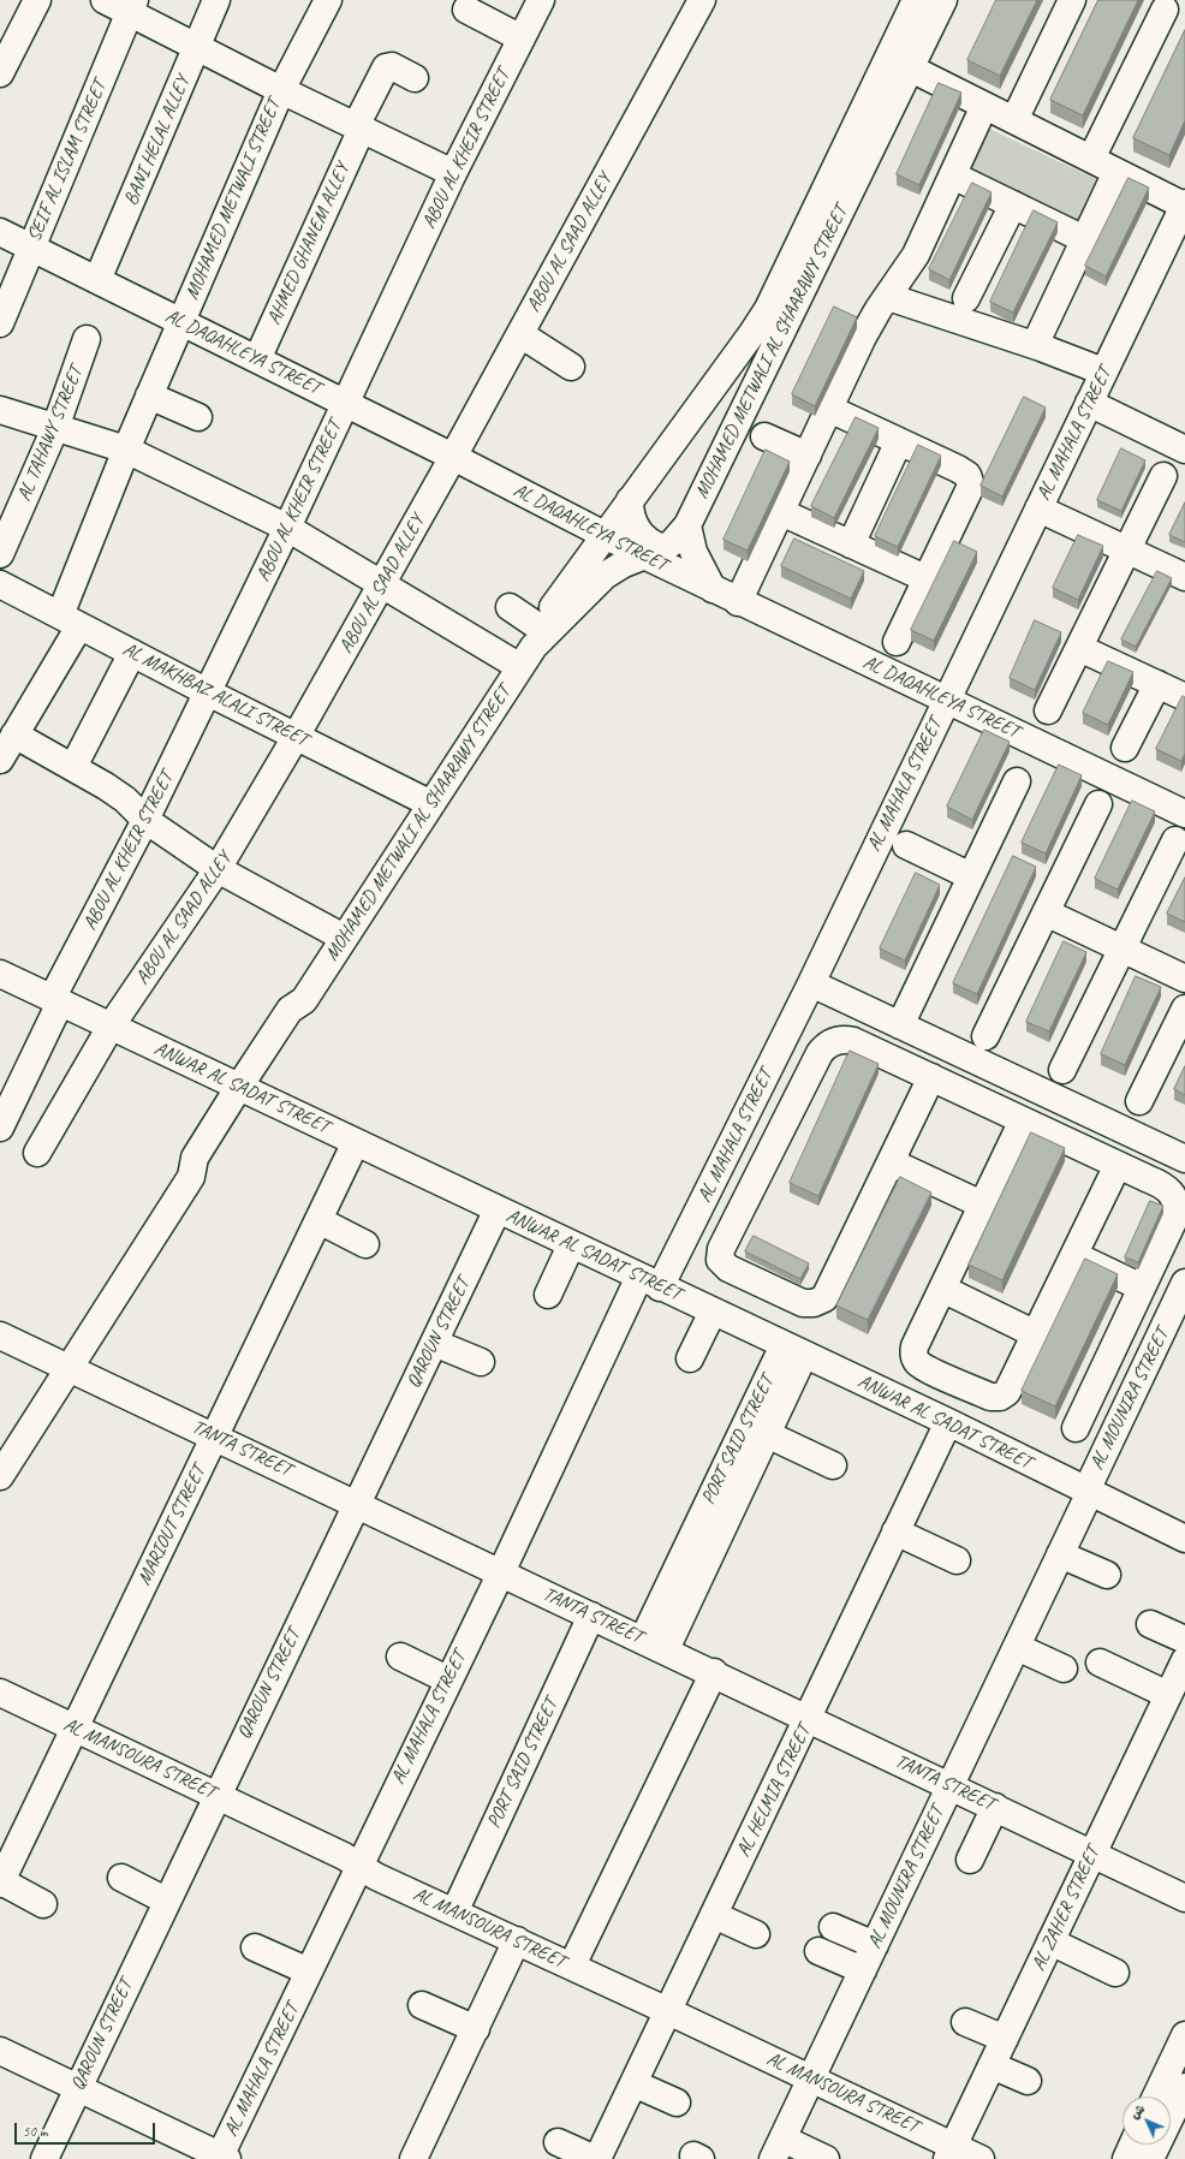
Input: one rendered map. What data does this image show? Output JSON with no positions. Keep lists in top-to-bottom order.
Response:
{
  "streets": {
    "street": [
      "BANI HELAL ALLEY",
      "ABOU AL KHEIR STREET",
      "SEIF AL ISLAM STREET",
      "MOHAMED METWALI STREET",
      "ABOU AL SAAD ALLEY",
      "AHMED GHANEM ALLEY",
      "AL DAQAHLEYA STREET",
      "MOHAMED METWALI AL SHAARAWY STREET",
      "AL TAHAWY STREET",
      "AL MAHALA STREET",
      "AL MAKHBAZ ALALI STREET",
      "ANWAR AL SADAT STREET",
      "QAROUN STREET",
      "AL MOUNIRA STREET",
      "PORT SAID STREET",
      "TANTA STREET",
      "MARIOUT STREET",
      "AL MANSOURA STREET",
      "AL HELMIA STREET",
      "AL ZAHER STREET"
    ]
  },
  "crossings": [
    ["BANI HELAL ALLEY", "AL DAQAHLEYA STREET"],
    ["ABOU AL KHEIR STREET", "AL DAQAHLEYA STREET"],
    ["ABOU AL KHEIR STREET", "AL MAKHBAZ ALALI STREET"],
    ["ABOU AL KHEIR STREET", "ANWAR AL SADAT STREET"],
    ["SEIF AL ISLAM STREET", "AL DAQAHLEYA STREET"],
    ["MOHAMED METWALI STREET", "AL DAQAHLEYA STREET"],
    ["MOHAMED METWALI STREET", "AL MAKHBAZ ALALI STREET"],
    ["ABOU AL SAAD ALLEY", "AL DAQAHLEYA STREET"],
    ["ABOU AL SAAD ALLEY", "AL MAKHBAZ ALALI STREET"],
    ["ABOU AL SAAD ALLEY", "ANWAR AL SADAT STREET"],
    ["AHMED GHANEM ALLEY", "AL DAQAHLEYA STREET"],
    ["AL DAQAHLEYA STREET", "MOHAMED METWALI AL SHAARAWY STREET"],
    ["AL DAQAHLEYA STREET", "AL MAHALA STREET"],
    ["MOHAMED METWALI AL SHAARAWY STREET", "AL MAKHBAZ ALALI STREET"],
    ["MOHAMED METWALI AL SHAARAWY STREET", "ANWAR AL SADAT STREET"],
    ["MOHAMED METWALI AL SHAARAWY STREET", "TANTA STREET"],
    ["AL MAHALA STREET", "ANWAR AL SADAT STREET"],
    ["AL MAHALA STREET", "TANTA STREET"],
    ["AL MAHALA STREET", "AL MANSOURA STREET"],
    ["ANWAR AL SADAT STREET", "QAROUN STREET"],
    ["ANWAR AL SADAT STREET", "AL MOUNIRA STREET"],
    ["ANWAR AL SADAT STREET", "PORT SAID STREET"],
    ["ANWAR AL SADAT STREET", "MARIOUT STREET"],
    ["ANWAR AL SADAT STREET", "AL HELMIA STREET"],
    ["QAROUN STREET", "TANTA STREET"],
    ["QAROUN STREET", "AL MANSOURA STREET"],
    ["AL MOUNIRA STREET", "TANTA STREET"],
    ["AL MOUNIRA STREET", "AL MANSOURA STREET"],
    ["PORT SAID STREET", "TANTA STREET"],
    ["PORT SAID STREET", "AL MANSOURA STREET"],
    ["TANTA STREET", "MARIOUT STREET"],
    ["TANTA STREET", "AL HELMIA STREET"],
    ["TANTA STREET", "AL ZAHER STREET"],
    ["MARIOUT STREET", "AL MANSOURA STREET"],
    ["AL MANSOURA STREET", "AL HELMIA STREET"],
    ["AL MANSOURA STREET", "AL ZAHER STREET"]
  ],
  "scale_bar": "50 m",
  "north": "top left"
}
